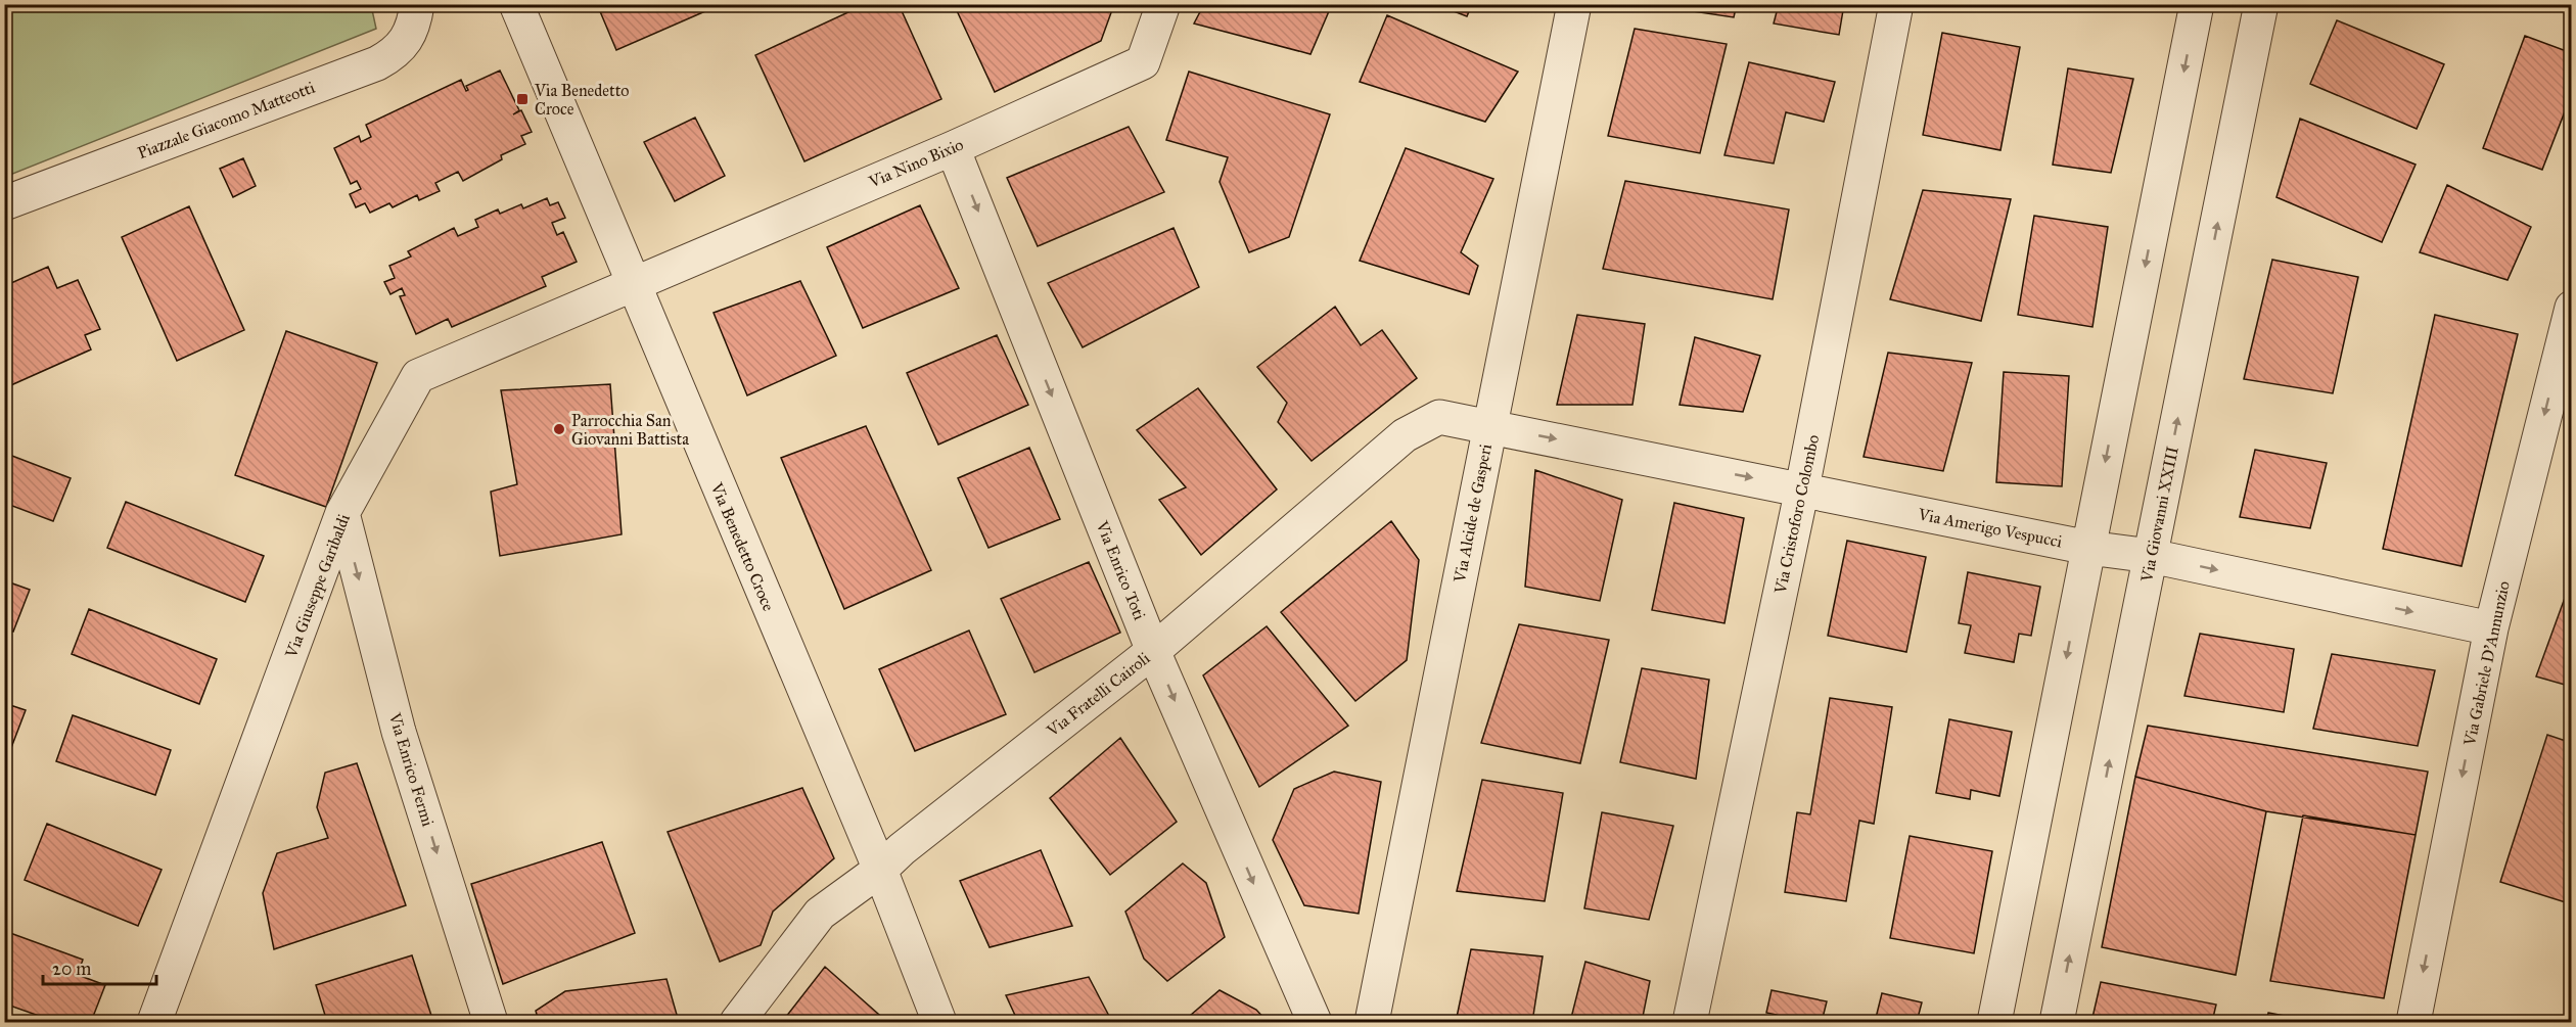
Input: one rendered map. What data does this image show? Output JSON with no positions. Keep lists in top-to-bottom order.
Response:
{
  "streets": {
    "street": [
      "Piazzale Giacomo Matteotti",
      "Via Nino Bixio",
      "Via Alcide de Gasperi",
      "Via Cristoforo Colombo",
      "Via Giovanni XXIII",
      "Via Amerigo Vespucci",
      "Via Benedetto Croce",
      "Via Enrico Toti",
      "Via Giuseppe Garibaldi",
      "Via Gabriele D'Annunzio",
      "Via Fratelli Cairoli",
      "Via Enrico Fermi"
    ]
  },
  "crossings": [
    ["Via Nino Bixio", "Via Benedetto Croce"],
    ["Via Nino Bixio", "Via Enrico Toti"],
    ["Via Nino Bixio", "Via Giuseppe Garibaldi"],
    ["Via Alcide de Gasperi", "Via Amerigo Vespucci"],
    ["Via Alcide de Gasperi", "Via Fratelli Cairoli"],
    ["Via Cristoforo Colombo", "Via Amerigo Vespucci"],
    ["Via Giovanni XXIII", "Via Amerigo Vespucci"],
    ["Via Amerigo Vespucci", "Via Gabriele D'Annunzio"],
    ["Via Amerigo Vespucci", "Via Fratelli Cairoli"],
    ["Via Benedetto Croce", "Via Giuseppe Garibaldi"],
    ["Via Benedetto Croce", "Via Fratelli Cairoli"],
    ["Via Enrico Toti", "Via Fratelli Cairoli"],
    ["Via Giuseppe Garibaldi", "Via Enrico Fermi"]
  ],
  "one_way": [
    "Via Amerigo Vespucci",
    "Via Enrico Toti",
    "Via Gabriele D'Annunzio",
    "Via Enrico Fermi"
  ],
  "places": {
    "transit": ["Via Benedetto Croce"],
    "other": ["Parrocchia San Giovanni Battista"]
  },
  "scale_bar": "20 m"
}
